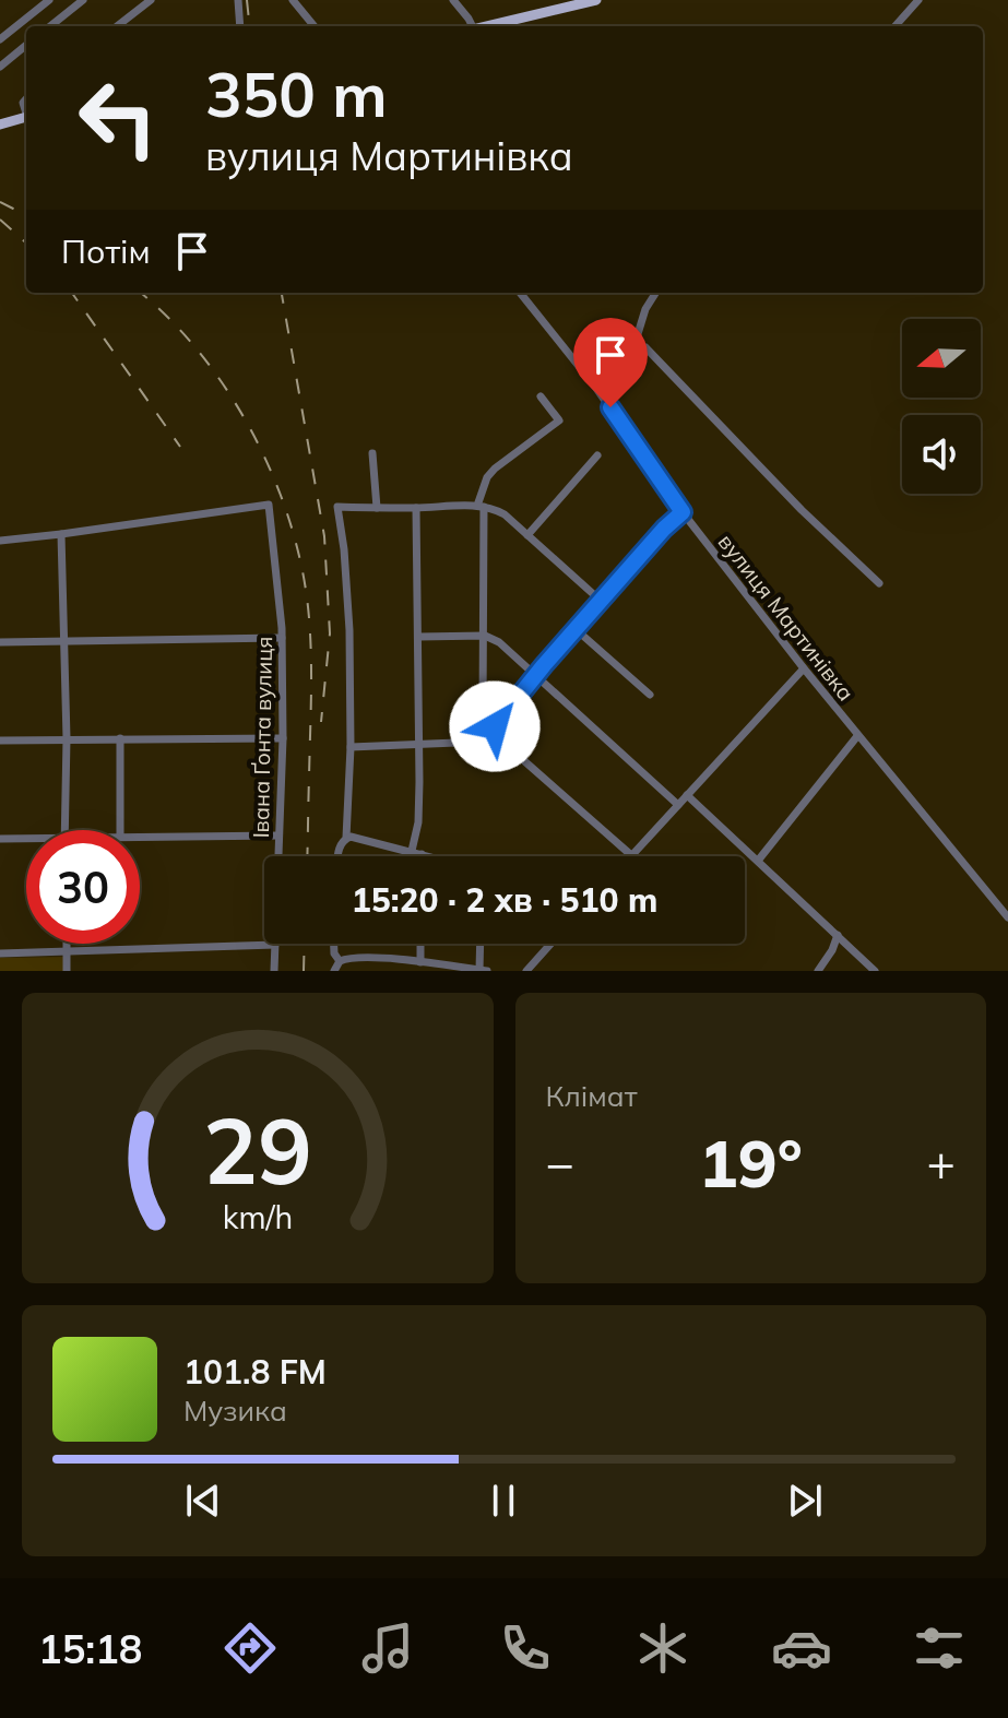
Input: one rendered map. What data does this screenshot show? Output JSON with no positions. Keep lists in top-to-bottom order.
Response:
{
  "streets": {
    "street": ["вулиця Мартинівка", "Івана Ґонта вулиця"]
  },
  "north": "left",
  "page": {
    "turn": ["350 m", "вулиця Мартинівка"],
    "then": "Потім",
    "limit": "30",
    "trip": "15:20 · 2 хв · 510 m",
    "tile": "Клімат",
    "heat": ["−", "19°", "+"],
    "song": ["101.8 FM", "Музика"],
    "tabs": "15:18",
    "gauge": ["29", "km/h"]
  }
}
